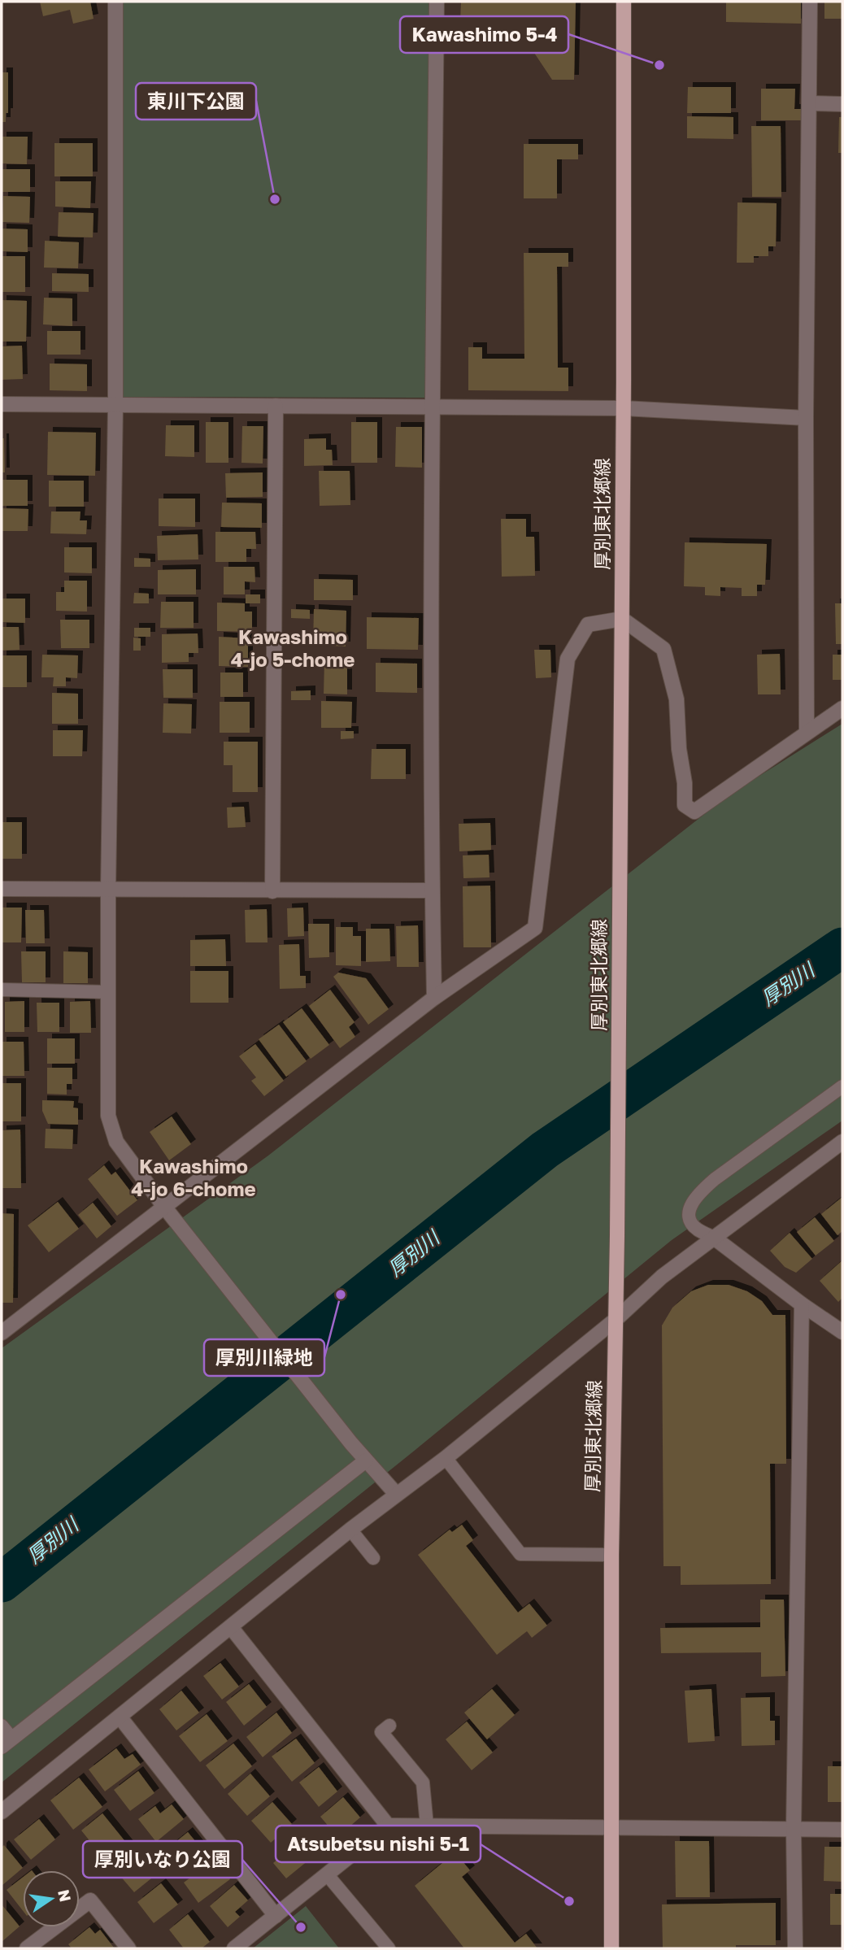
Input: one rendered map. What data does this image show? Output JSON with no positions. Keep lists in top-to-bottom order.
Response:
{
  "streets": {
    "main road": ["厚別東北郷線"]
  },
  "districts": ["Kawashimo 4-jo 5-chome", "Kawashimo 4-jo 6-chome"],
  "water": ["厚別川"],
  "places": [
    "Kawashimo 5-4",
    "東川下公園",
    "厚別川緑地",
    "Atsubetsu nishi 5-1",
    "厚別いなり公園"
  ],
  "north": "right"
}
